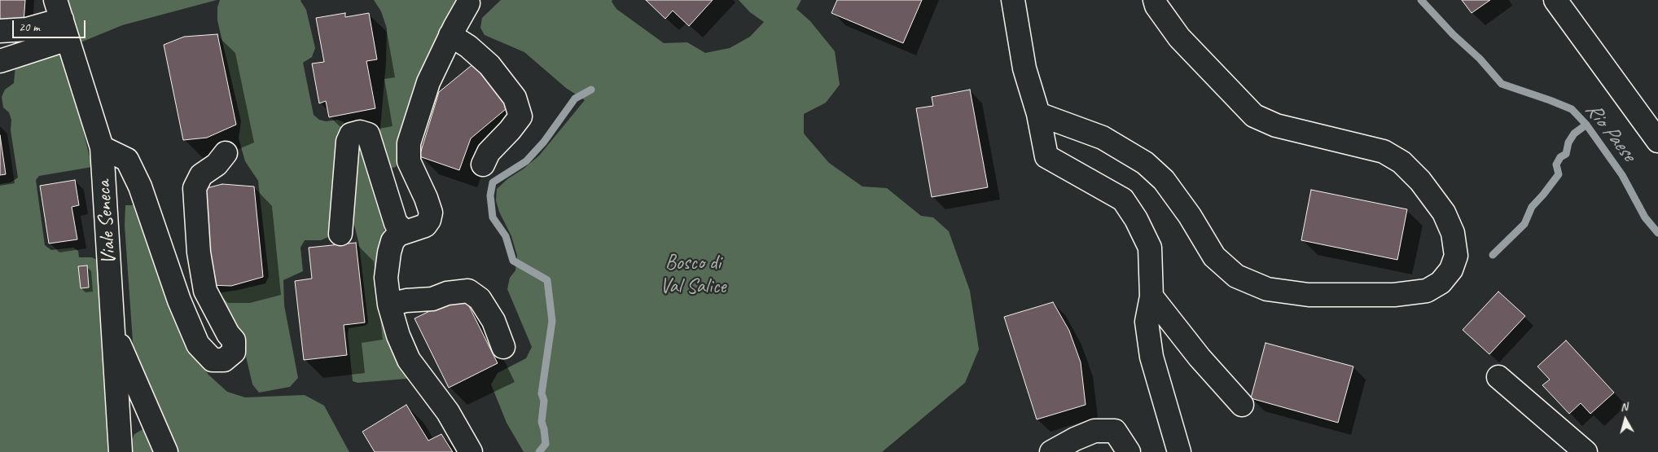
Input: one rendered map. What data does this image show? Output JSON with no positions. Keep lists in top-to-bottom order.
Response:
{
  "streets": {
    "street": ["Viale Seneca"]
  },
  "water": ["Rio Paese"],
  "parks": ["Bosco di Val Salice"],
  "scale_bar": "20 m",
  "north": "top"
}
